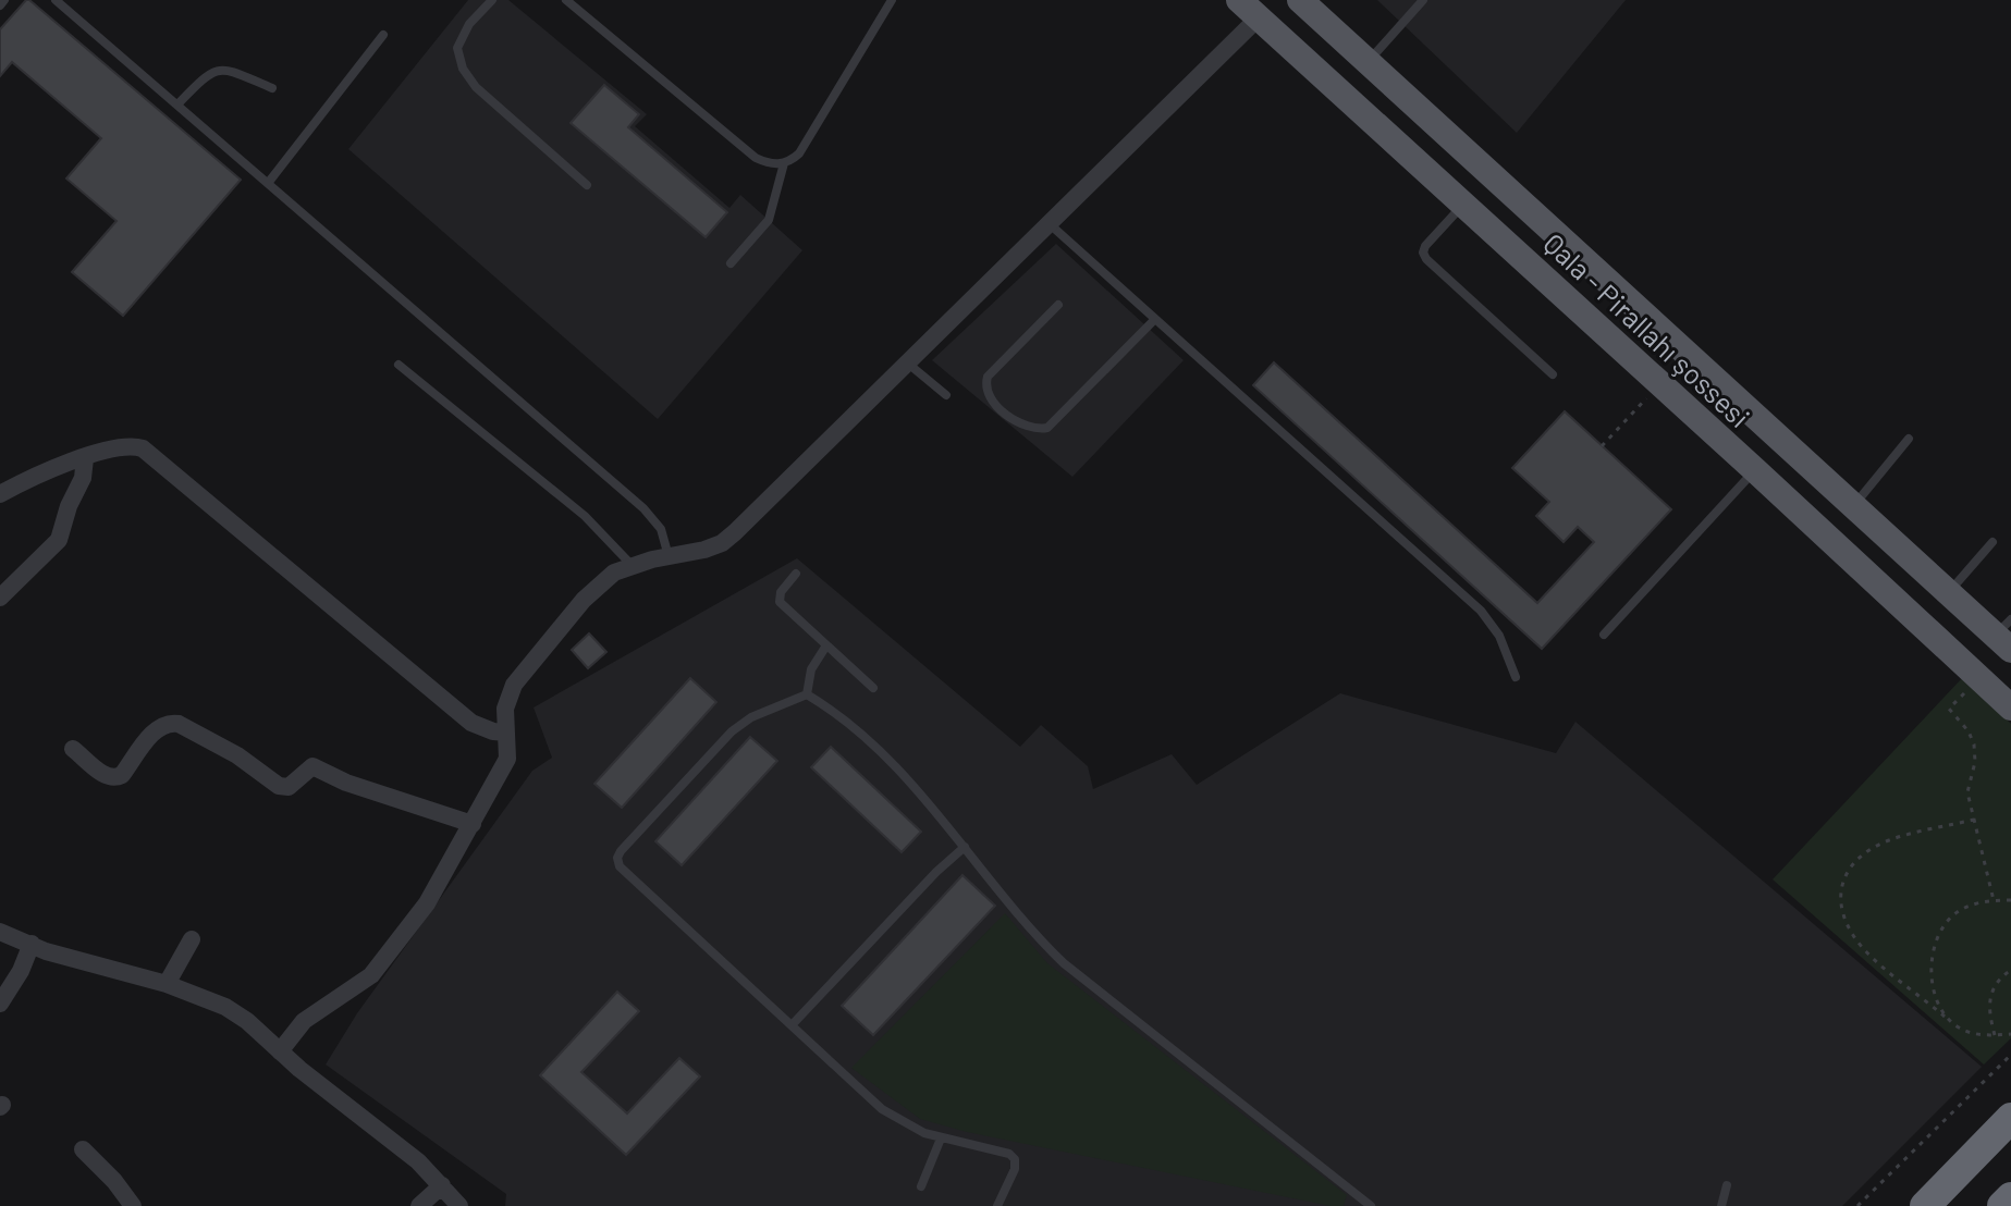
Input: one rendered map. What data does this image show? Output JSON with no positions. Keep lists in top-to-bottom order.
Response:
{
  "streets": {
    "main road": ["Qala - Pirallahı şossesi"]
  }
}
